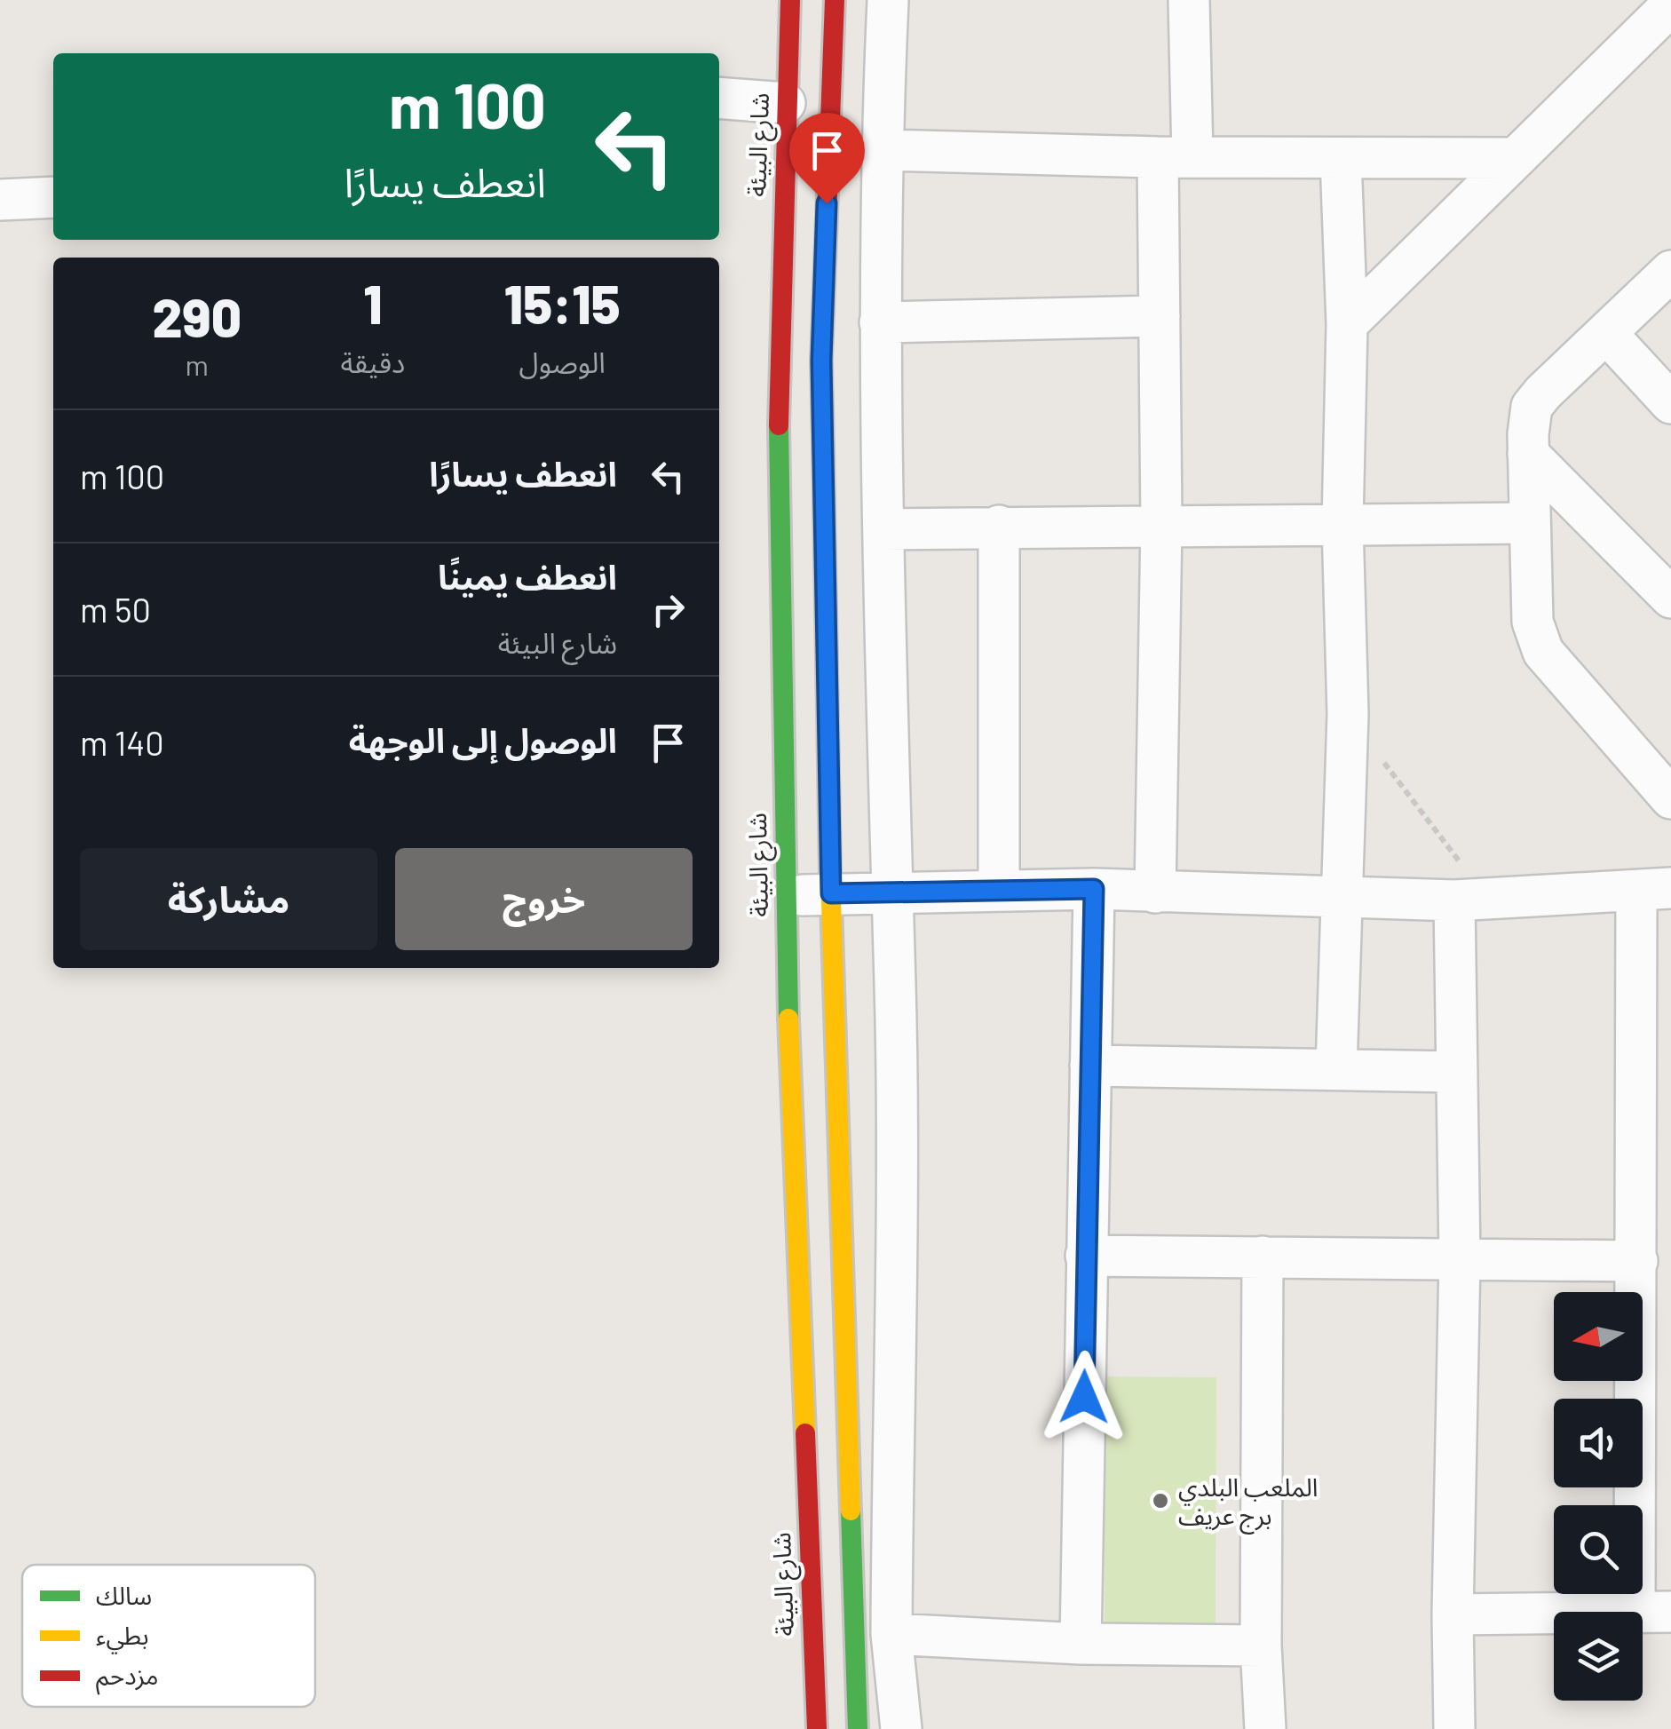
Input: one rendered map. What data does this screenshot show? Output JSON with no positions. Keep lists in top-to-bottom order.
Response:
{
  "streets": {
    "main road": ["شارع البيئة"]
  },
  "places": ["الملعب البلدي برج عريف"],
  "legend": ["سالك", "بطيء", "مزدحم"],
  "north": "left",
  "page": {
    "turn": ["100 m", "انعطف يسارًا"],
    "eta": [
      "15:15",
      "الوصول",
      "1",
      "دقيقة",
      "290",
      "m"
    ],
    "list": [
      {
        "name": "انعطف يسارًا",
        "value": "100 m"
      },
      {
        "name": "انعطف يمينًا",
        "note": "شارع البيئة",
        "value": "50 m"
      },
      {
        "name": "الوصول إلى الوجهة",
        "value": "140 m"
      }
    ],
    "buttons": ["خروج", "مشاركة"]
  }
}
